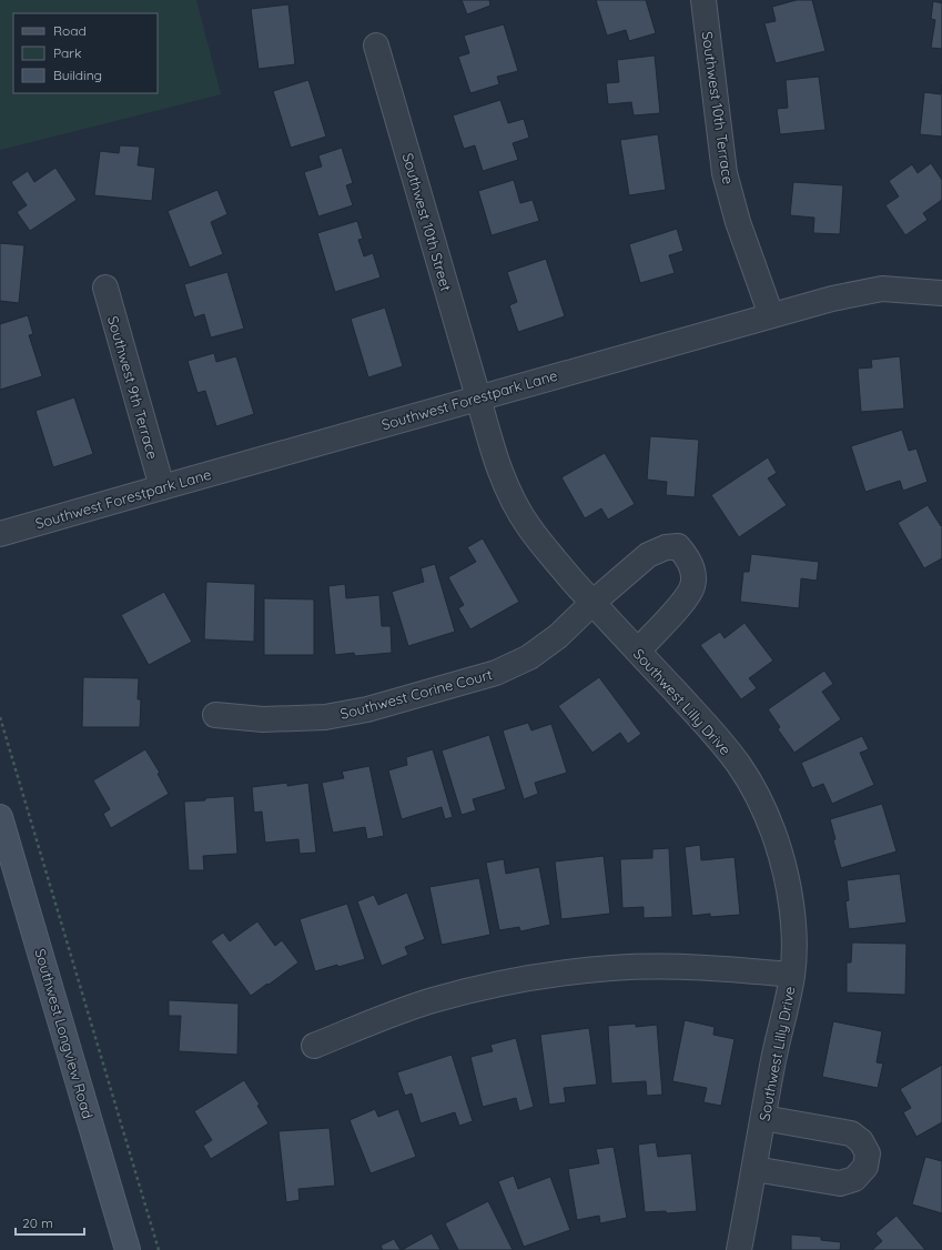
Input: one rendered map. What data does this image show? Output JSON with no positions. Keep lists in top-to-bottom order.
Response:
{
  "streets": {
    "street": [
      "Southwest 10th Terrace",
      "Southwest 10th Street",
      "Southwest 9th Terrace",
      "Southwest Forestpark Lane",
      "Southwest Corine Court",
      "Southwest Lilly Drive",
      "Southwest Longview Road"
    ]
  },
  "crossings": [
    ["Southwest 10th Terrace", "Southwest Forestpark Lane"],
    ["Southwest 10th Street", "Southwest Forestpark Lane"],
    ["Southwest 10th Street", "Southwest Lilly Drive"],
    ["Southwest 9th Terrace", "Southwest Forestpark Lane"],
    ["Southwest Forestpark Lane", "Southwest Lilly Drive"],
    ["Southwest Corine Court", "Southwest Lilly Drive"]
  ],
  "legend": ["Road", "Park", "Building"],
  "scale_bar": "20 m"
}
